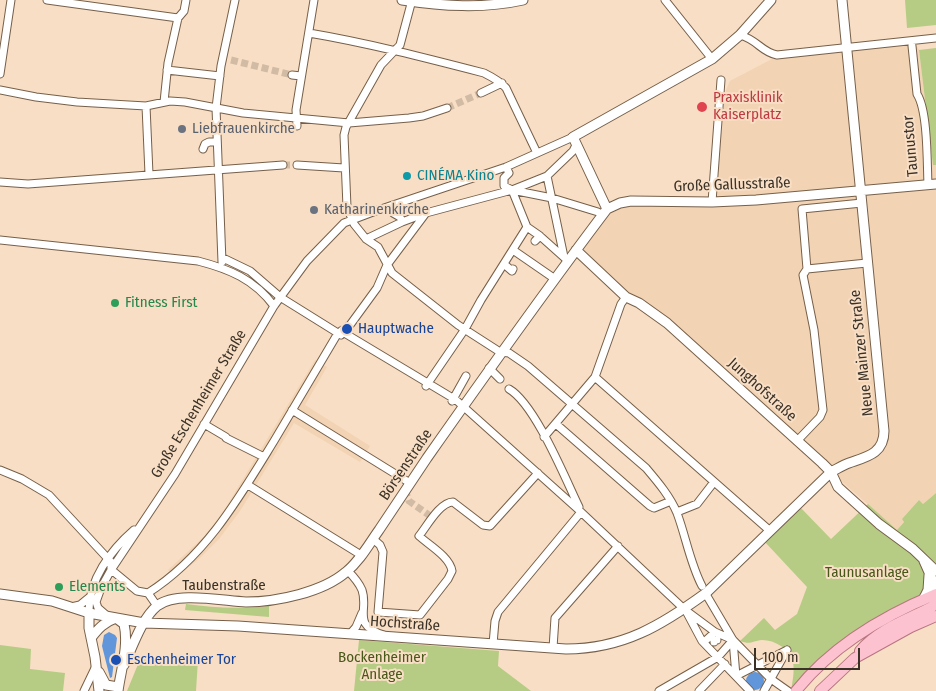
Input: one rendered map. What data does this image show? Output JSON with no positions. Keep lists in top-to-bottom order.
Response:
{
  "streets": {
    "main road": [
      "Taunustor",
      "Große Gallusstraße",
      "Neue Mainzer Straße",
      "Junghofstraße",
      "Große Eschenheimer Straße",
      "Börsenstraße",
      "Taubenstraße",
      "Hochstraße"
    ]
  },
  "crossings": [
    ["Taunustor", "Große Gallusstraße"],
    ["Taunustor", "Neue Mainzer Straße"],
    ["Große Gallusstraße", "Neue Mainzer Straße"],
    ["Große Gallusstraße", "Börsenstraße"],
    ["Neue Mainzer Straße", "Junghofstraße"],
    ["Neue Mainzer Straße", "Hochstraße"],
    ["Junghofstraße", "Börsenstraße"],
    ["Große Eschenheimer Straße", "Hochstraße"],
    ["Börsenstraße", "Taubenstraße"]
  ],
  "parks": ["Taunusanlage", "Bockenheimer Anlage"],
  "places": [
    "Praxisklinik Kaiserplatz",
    "Liebfrauenkirche",
    "CINÉMA Kino",
    "Katharinenkirche",
    "Fitness First",
    "Hauptwache",
    "Elements",
    "Eschenheimer Tor"
  ],
  "scale_bar": "100 m"
}
